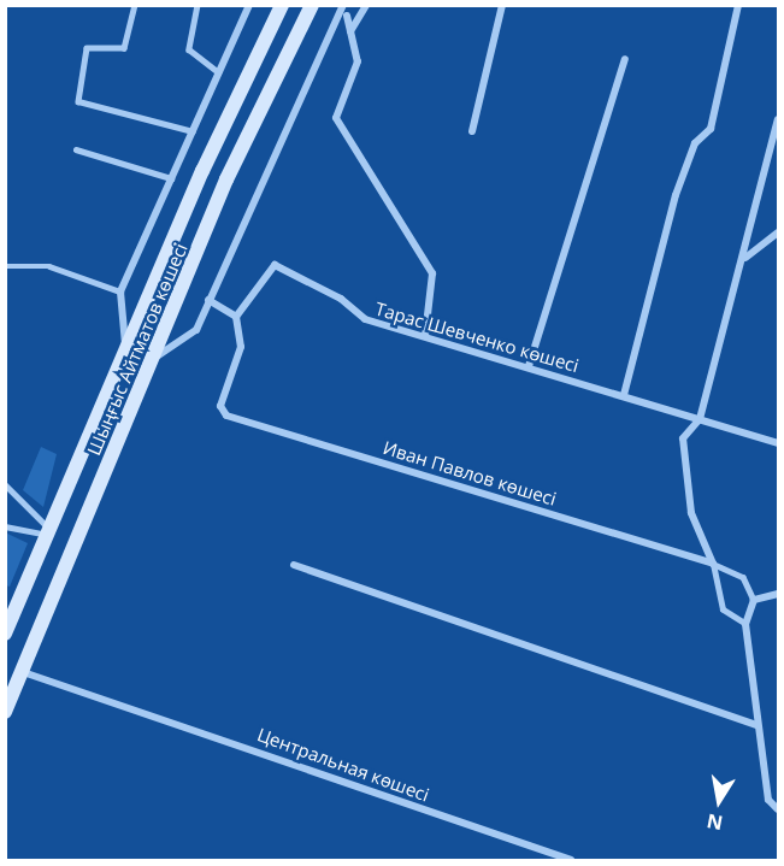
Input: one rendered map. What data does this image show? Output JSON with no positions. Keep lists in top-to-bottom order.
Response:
{
  "streets": {
    "main road": ["Шыңғыс Айтматов көшесі"],
    "street": ["Тарас Шевченко көшесі", "Иван Павлов көшесі", "Центральная көшесі"]
  },
  "crossings": [
    ["Тарас Шевченко көшесі", "Иван Павлов көшесі"],
    ["Шыңғыс Айтматов көшесі", "Центральная көшесі"]
  ],
  "north": "bottom"
}
